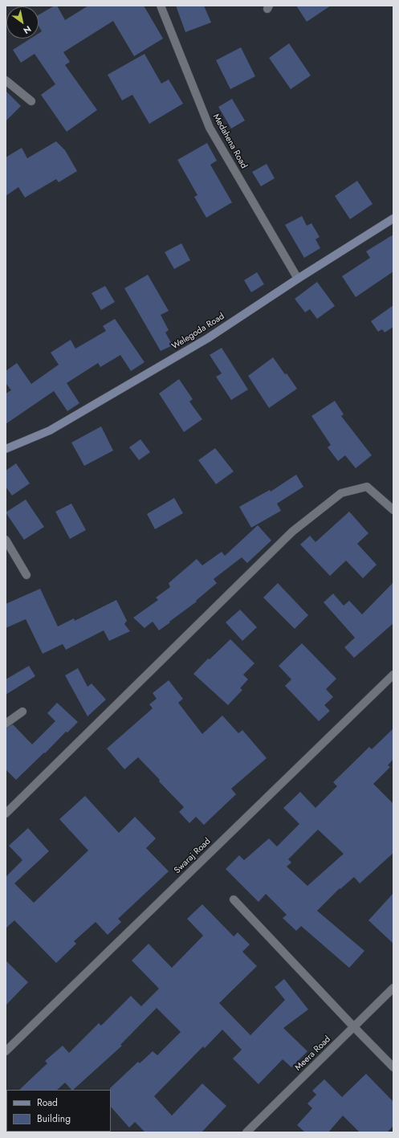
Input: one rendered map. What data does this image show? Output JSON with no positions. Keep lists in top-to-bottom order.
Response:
{
  "streets": {
    "street": [
      "Medahena Road",
      "Welegoda Road",
      "Swaraj Road",
      "Meera Road"
    ]
  },
  "crossings": [
    ["Medahena Road", "Welegoda Road"]
  ],
  "legend": ["Road", "Building"],
  "north": "bottom right"
}
